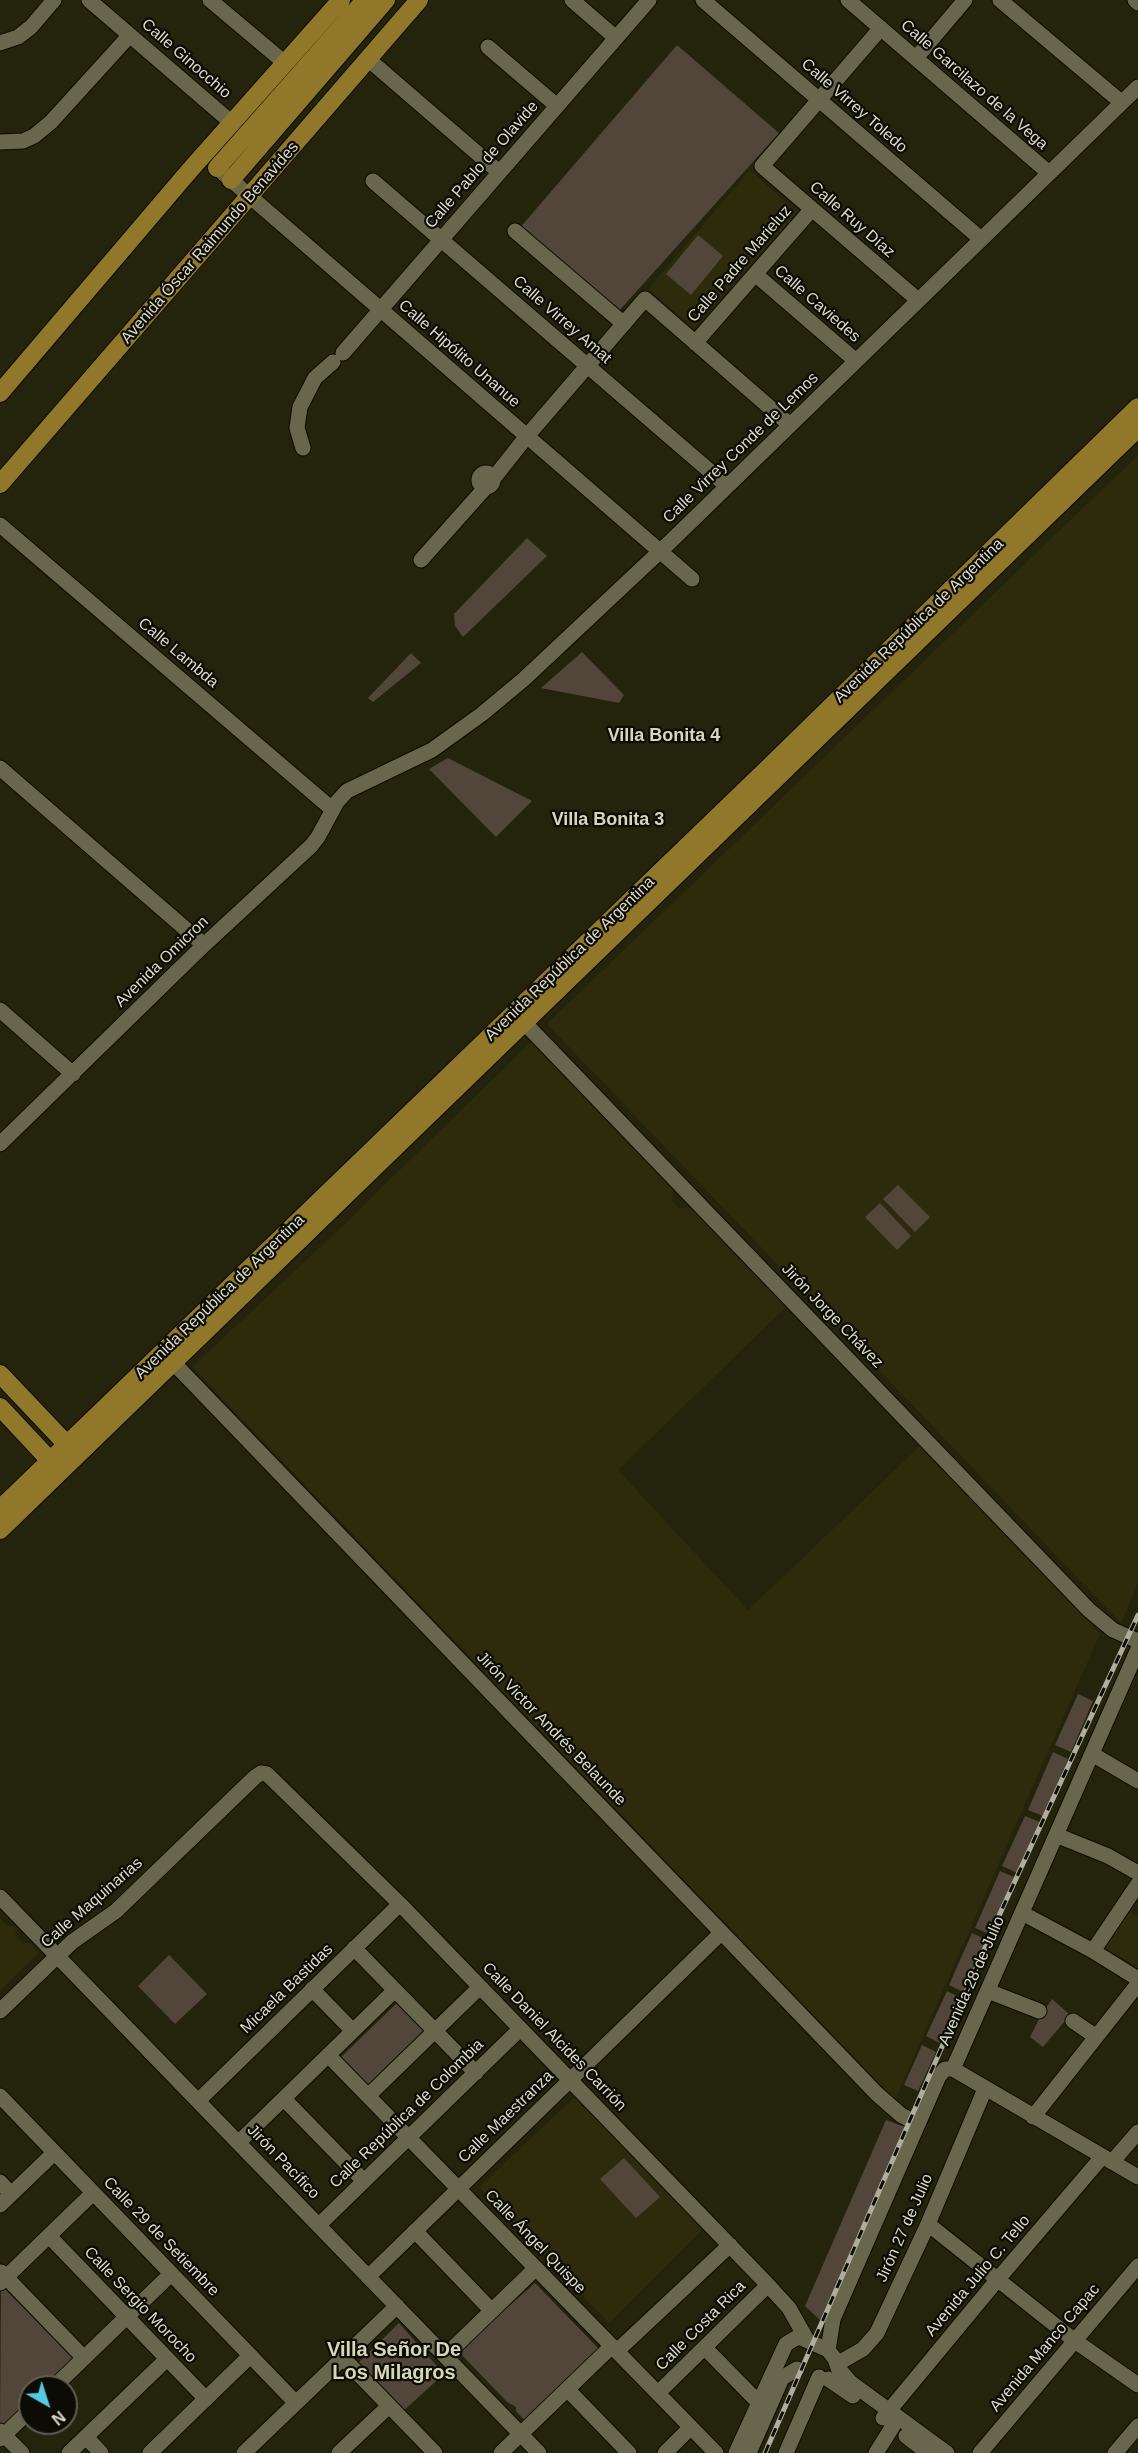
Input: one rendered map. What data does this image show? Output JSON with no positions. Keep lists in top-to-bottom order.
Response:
{
  "streets": {
    "main road": ["Avenida Óscar Raimundo Benavides", "Avenida República de Argentina"],
    "street": [
      "Calle Ginocchio",
      "Calle Garcilazo de la Vega",
      "Calle Virrey Toledo",
      "Calle Pablo de Olavide",
      "Calle Ruy Díaz",
      "Calle Padre Marieluz",
      "Calle Caviedes",
      "Calle Virrey Amat",
      "Calle Hipólito Unanue",
      "Calle Virrey Conde de Lemos",
      "Calle Lambda",
      "Avenida Omicron",
      "Jirón Jorge Chávez",
      "Jirón Victor Andrés Belaunde",
      "Calle Maquinarias",
      "Avenida 28 de Julio",
      "Micaela Bastidas",
      "Calle Daniel Alcides Carrión",
      "Calle República de Colombia",
      "Calle Maestranza",
      "Jirón Pacífico",
      "Jirón 27 de Julio",
      "Calle 29 de Setiembre",
      "Calle Ángel Quispe",
      "Avenida Julio C. Tello",
      "Calle Sergio Morocho",
      "Calle Costa Rica",
      "Avenida Manco Capac"
    ]
  },
  "crossings": [
    ["Calle Garcilazo de la Vega", "Calle Virrey Conde de Lemos"],
    ["Calle Virrey Toledo", "Calle Ruy Díaz"],
    ["Calle Virrey Toledo", "Calle Virrey Conde de Lemos"],
    ["Calle Pablo de Olavide", "Calle Virrey Amat"],
    ["Calle Pablo de Olavide", "Calle Hipólito Unanue"],
    ["Calle Ruy Díaz", "Calle Padre Marieluz"],
    ["Calle Ruy Díaz", "Calle Virrey Conde de Lemos"],
    ["Avenida Óscar Raimundo Benavides", "Calle Hipólito Unanue"],
    ["Calle Padre Marieluz", "Calle Caviedes"],
    ["Calle Caviedes", "Calle Virrey Conde de Lemos"],
    ["Calle Virrey Amat", "Calle Virrey Conde de Lemos"],
    ["Calle Hipólito Unanue", "Calle Virrey Conde de Lemos"],
    ["Calle Virrey Conde de Lemos", "Calle Lambda"],
    ["Calle Virrey Conde de Lemos", "Avenida Omicron"],
    ["Avenida República de Argentina", "Jirón Jorge Chávez"],
    ["Avenida República de Argentina", "Jirón Victor Andrés Belaunde"],
    ["Calle Lambda", "Avenida Omicron"],
    ["Jirón Jorge Chávez", "Avenida 28 de Julio"],
    ["Jirón Victor Andrés Belaunde", "Avenida 28 de Julio"],
    ["Jirón Victor Andrés Belaunde", "Calle Maestranza"],
    ["Calle Maquinarias", "Calle Daniel Alcides Carrión"],
    ["Calle Maquinarias", "Jirón Pacífico"],
    ["Avenida 28 de Julio", "Calle Daniel Alcides Carrión"],
    ["Micaela Bastidas", "Calle Daniel Alcides Carrión"],
    ["Micaela Bastidas", "Jirón Pacífico"],
    ["Calle Daniel Alcides Carrión", "Calle República de Colombia"],
    ["Calle Daniel Alcides Carrión", "Calle Maestranza"],
    ["Calle Daniel Alcides Carrión", "Jirón 27 de Julio"],
    ["Calle Daniel Alcides Carrión", "Calle Costa Rica"],
    ["Calle República de Colombia", "Jirón Pacífico"],
    ["Calle República de Colombia", "Calle Ángel Quispe"],
    ["Calle Maestranza", "Jirón Pacífico"],
    ["Calle Maestranza", "Calle Ángel Quispe"],
    ["Calle Ángel Quispe", "Calle Costa Rica"]
  ],
  "districts": ["Villa Bonita 4", "Villa Bonita 3", "Villa Señor De Los Milagros"],
  "north": "bottom right"
}
